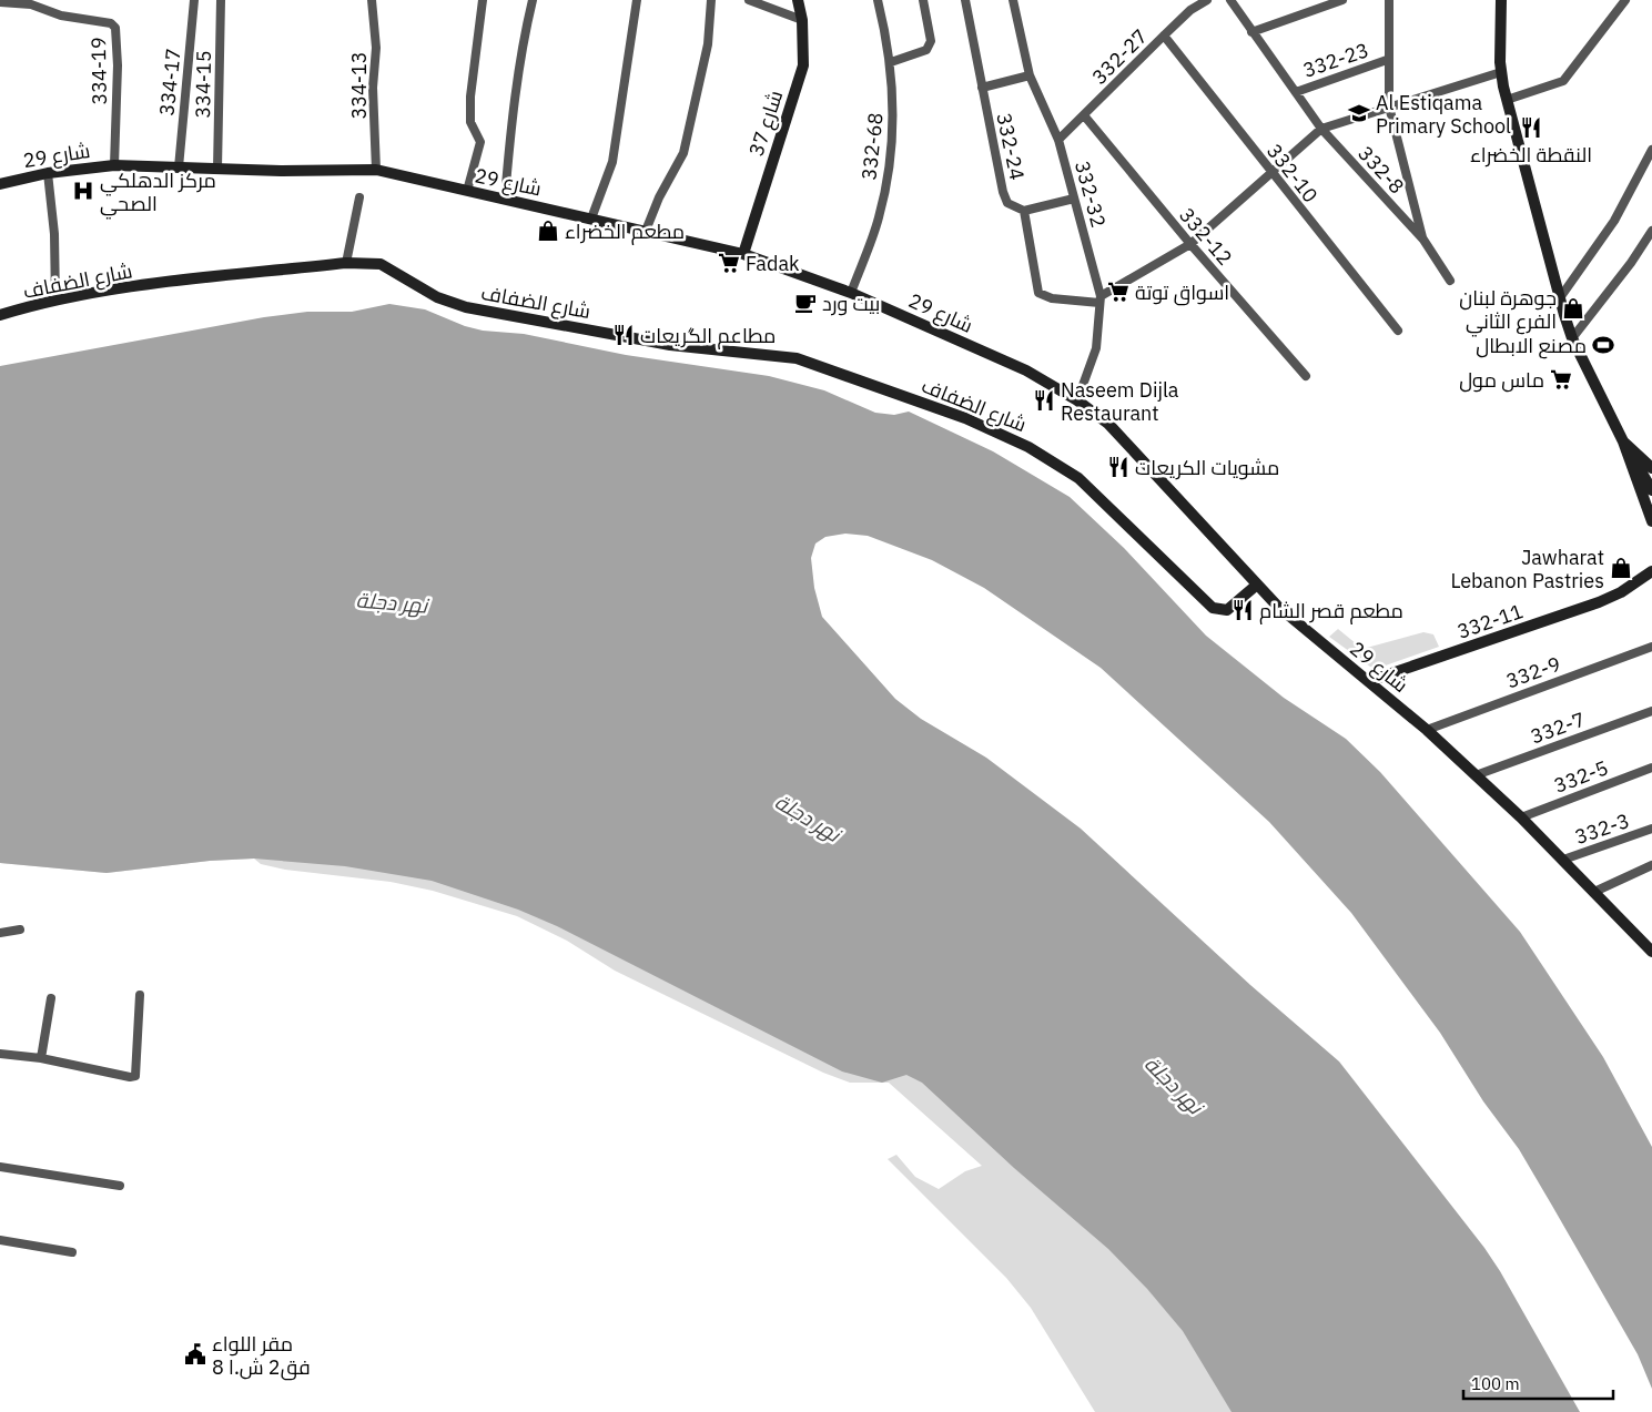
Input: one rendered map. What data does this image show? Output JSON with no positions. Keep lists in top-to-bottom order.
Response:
{
  "streets": {
    "street": [
      "332-27",
      "332-23",
      "334-19",
      "334-17",
      "334-15",
      "334-13",
      "شارع 37",
      "332-68",
      "332-24",
      "شارع 29",
      "332-8",
      "332-10",
      "332-32",
      "332-12",
      "شارع الضفاف",
      "332-11",
      "332-9",
      "332-7",
      "332-5",
      "332-3"
    ]
  },
  "crossings": [
    ["332-27", "332-10"],
    ["332-27", "332-32"],
    ["332-27", "332-12"],
    ["332-23", "332-8"],
    ["334-19", "شارع 29"],
    ["334-17", "شارع 29"],
    ["334-15", "شارع 29"],
    ["334-13", "شارع 29"],
    ["شارع 37", "شارع 29"],
    ["332-68", "شارع 29"],
    ["شارع 29", "332-32"],
    ["شارع 29", "شارع الضفاف"],
    ["شارع 29", "332-11"],
    ["شارع 29", "332-9"],
    ["شارع 29", "332-7"],
    ["شارع 29", "332-5"],
    ["شارع 29", "332-3"]
  ],
  "water": ["نهر دجلة"],
  "places": {
    "school or university": ["Al Estiqama Primary School"],
    "restaurant": [
      "النقطة الخضراء",
      "مطاعم الگريعات",
      "Naseem Dijla Restaurant",
      "مشويات الكريعات",
      "مطعم قصر الشام"
    ],
    "hospital": ["مركز الدهلكي الصحي"],
    "shop": ["مطعم الخضراء", "جوهرة لبنان الفرع الثاني", "Jawharat Lebanon Pastries"],
    "supermarket": ["Fadak", "اسواق توتة", "ماس مول"],
    "cafe": ["بيت ورد"],
    "sports": ["مصنع الابطال"],
    "public building": ["مقر اللواء 8 فق2 ش.ا"]
  },
  "scale_bar": "100 m"
}
